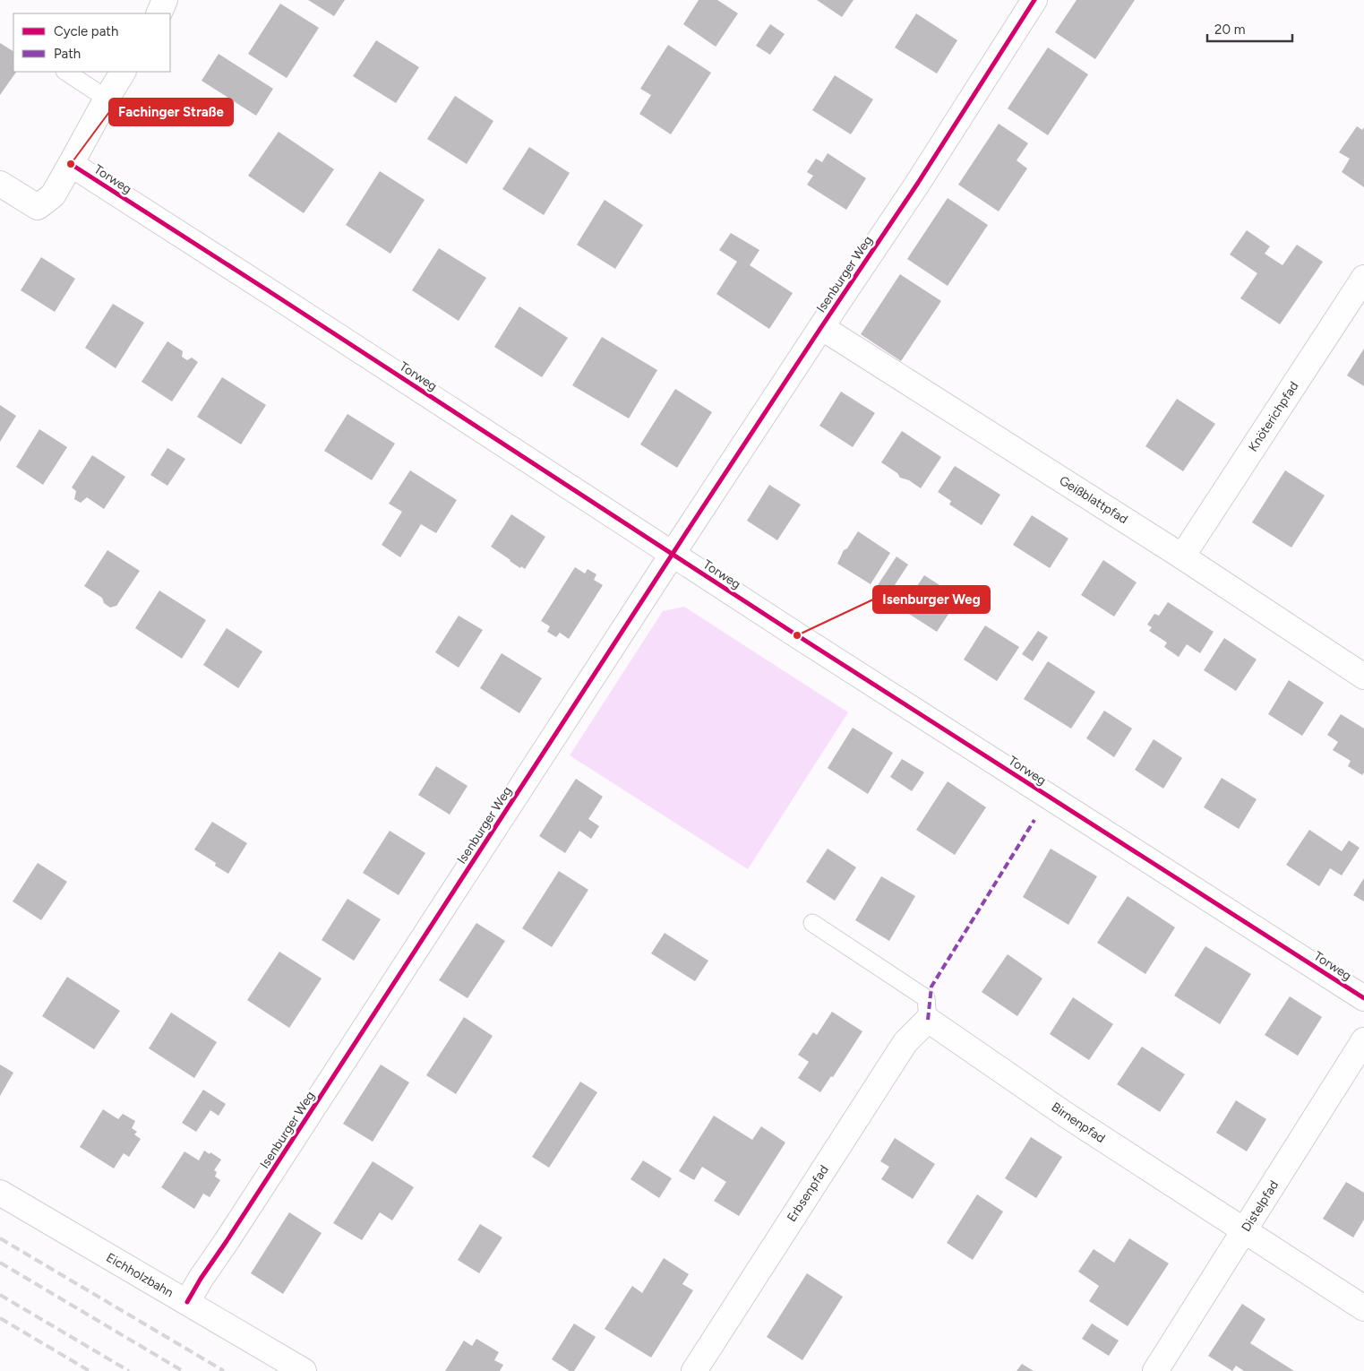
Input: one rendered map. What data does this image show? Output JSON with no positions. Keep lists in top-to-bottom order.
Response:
{
  "streets": {
    "street": [
      "Torweg",
      "Isenburger Weg",
      "Knöterichpfad",
      "Geißblattpfad",
      "Birnenpfad",
      "Erbsenpfad",
      "Distelpfad",
      "Eichholzbahn"
    ]
  },
  "crossings": [
    ["Torweg", "Isenburger Weg"],
    ["Isenburger Weg", "Geißblattpfad"],
    ["Isenburger Weg", "Eichholzbahn"],
    ["Knöterichpfad", "Geißblattpfad"],
    ["Birnenpfad", "Erbsenpfad"],
    ["Birnenpfad", "Distelpfad"]
  ],
  "places": ["Fachinger Straße", "Isenburger Weg"],
  "legend": ["Cycle path", "Path"],
  "scale_bar": "20 m"
}
